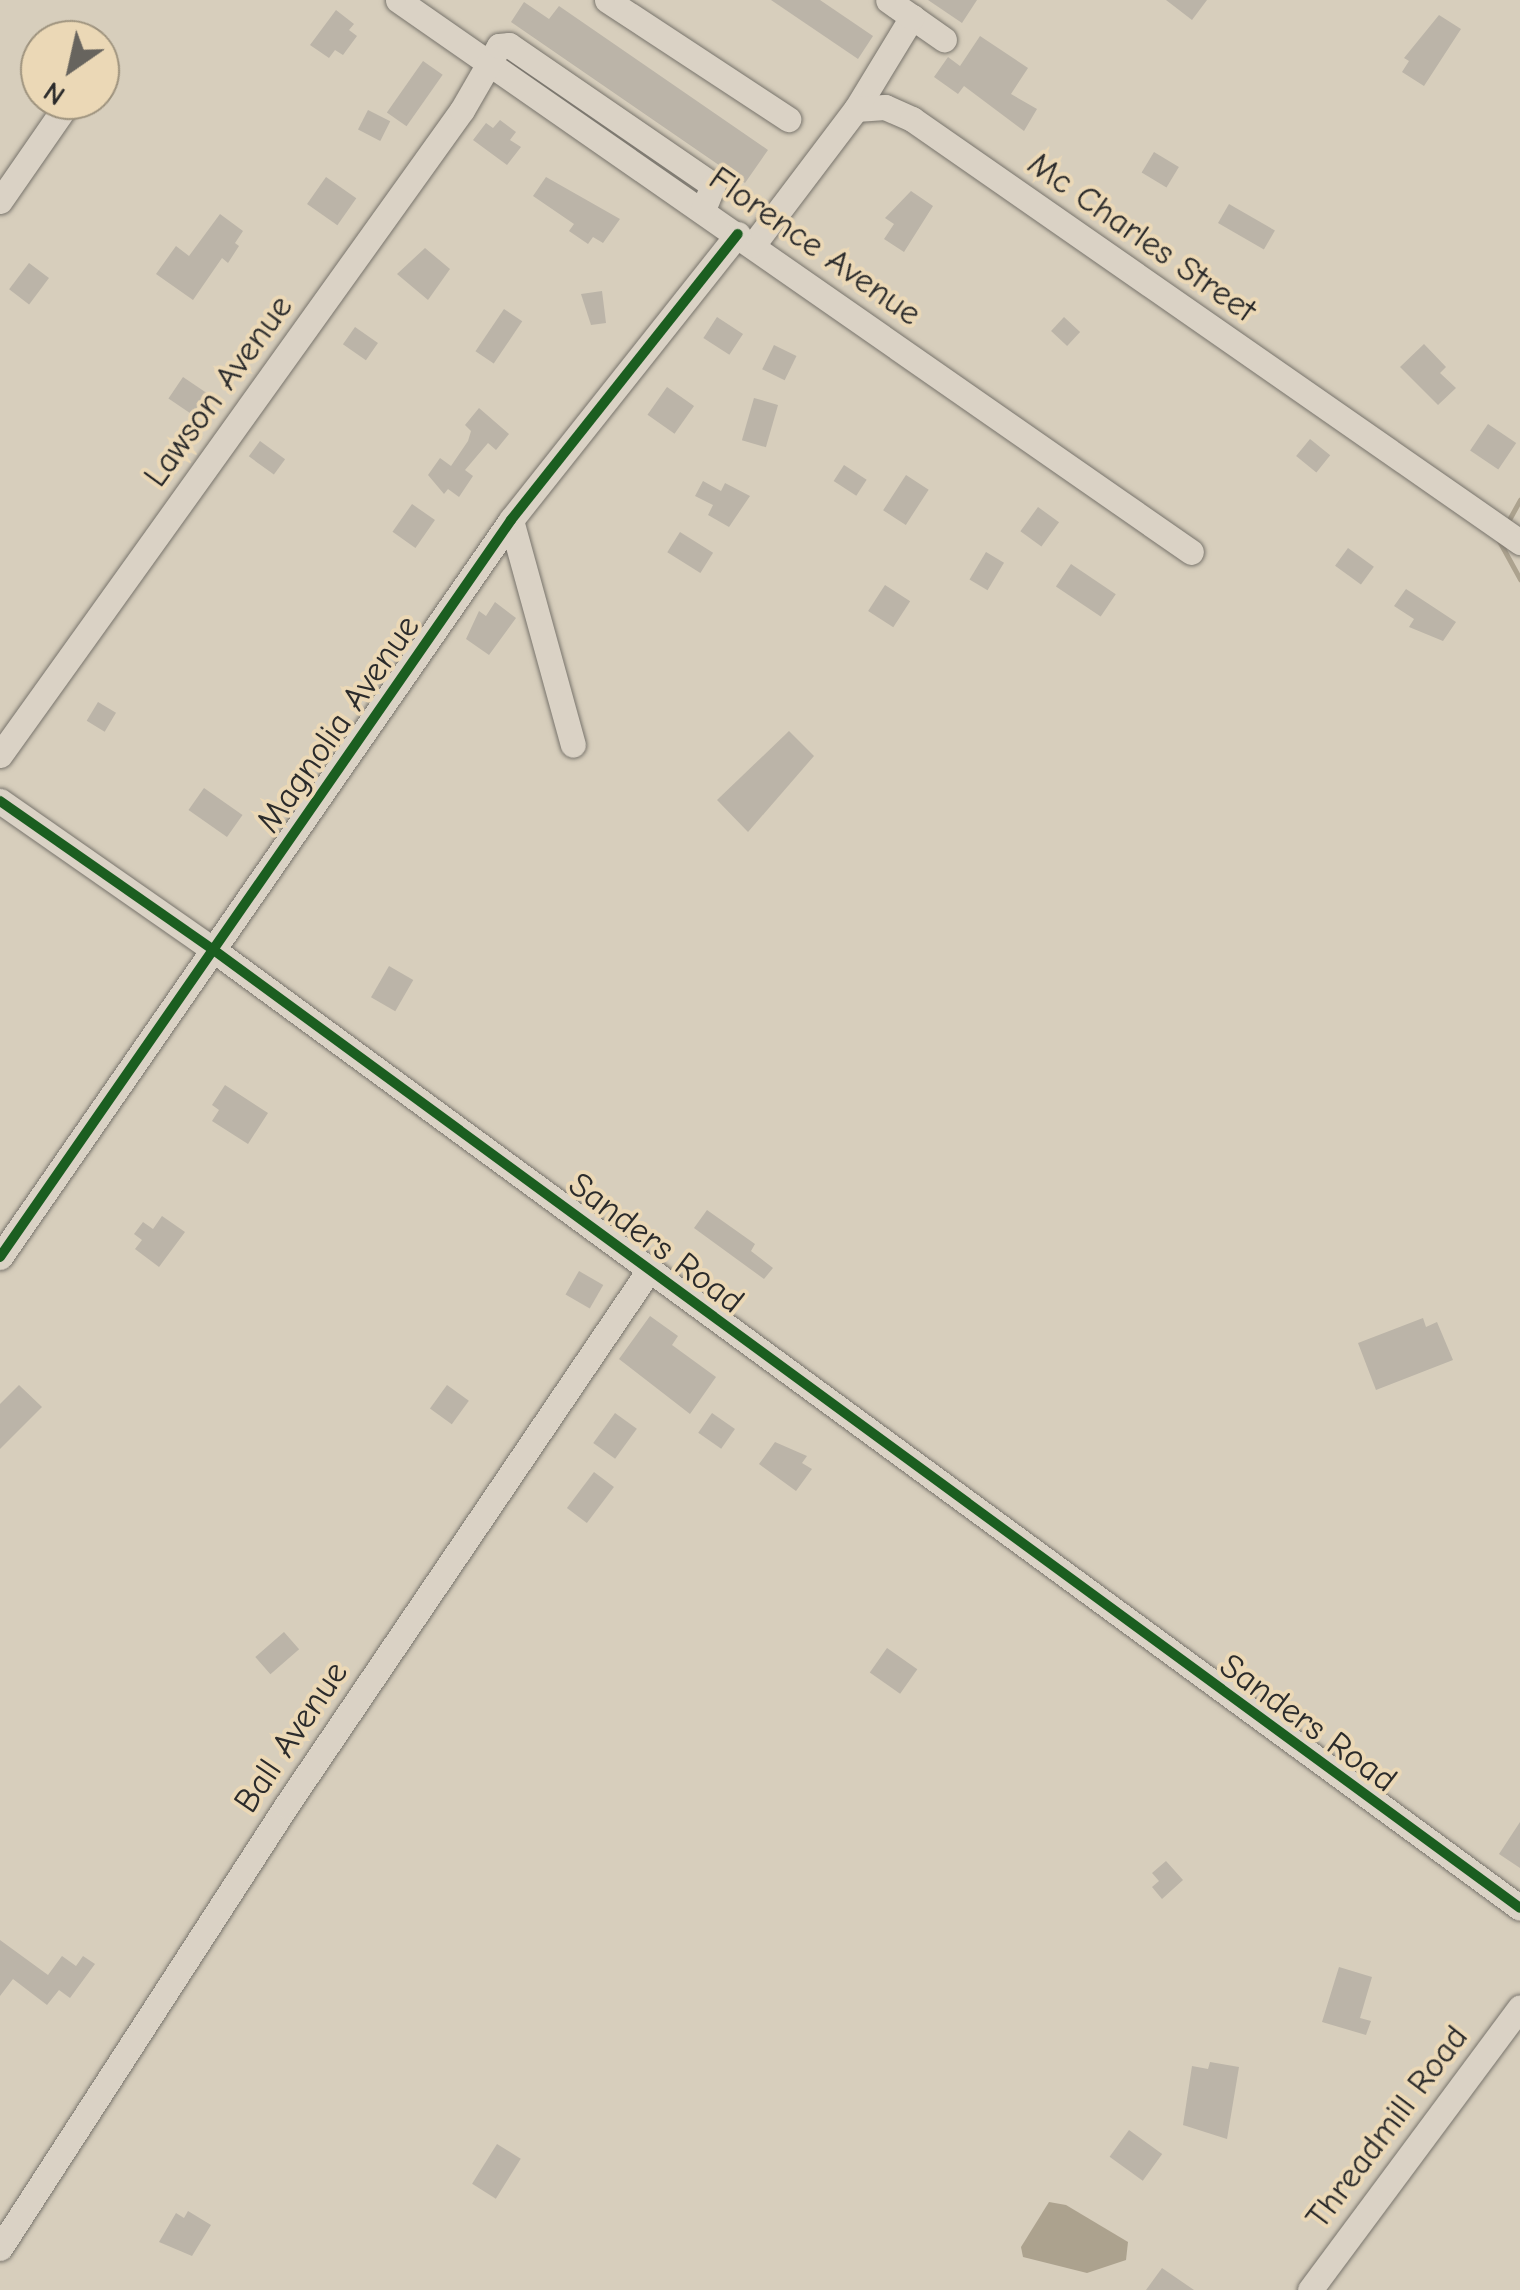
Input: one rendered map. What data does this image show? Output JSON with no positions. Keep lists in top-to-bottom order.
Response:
{
  "streets": {
    "street": [
      "Mc Charles Street",
      "Florence Avenue",
      "Lawson Avenue",
      "Magnolia Avenue",
      "Sanders Road",
      "Ball Avenue",
      "Threadmill Road"
    ]
  },
  "crossings": [
    ["Florence Avenue", "Lawson Avenue"],
    ["Florence Avenue", "Magnolia Avenue"],
    ["Magnolia Avenue", "Sanders Road"],
    ["Sanders Road", "Ball Avenue"]
  ],
  "north": "bottom left"
}
